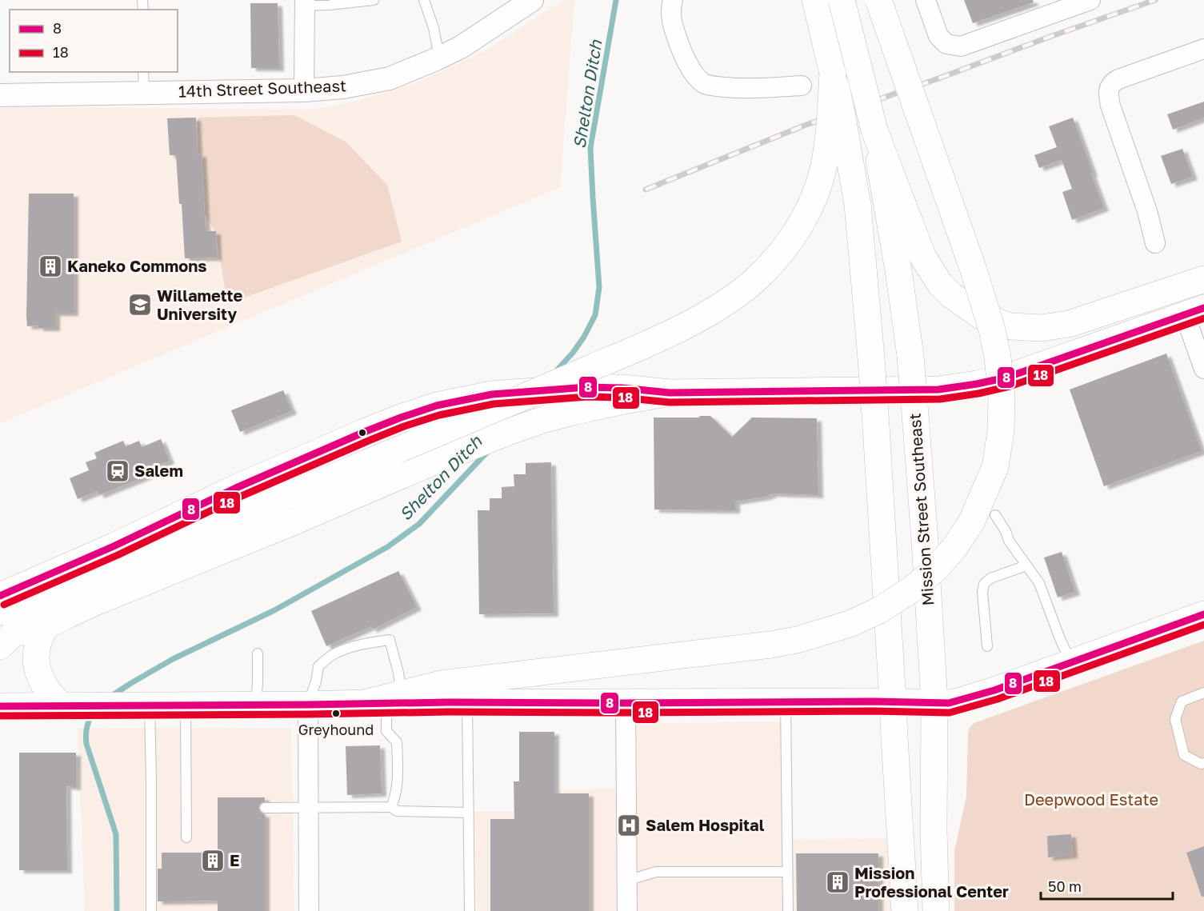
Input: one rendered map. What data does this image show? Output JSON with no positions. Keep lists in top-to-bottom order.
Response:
{
  "streets": {
    "main road": ["Mission Street Southeast"],
    "street": ["14th Street Southeast"]
  },
  "water": ["Shelton Ditch"],
  "parks": ["Deepwood Estate"],
  "places": {
    "building": ["Kaneko Commons", "E", "Mission Professional Center"],
    "school or university": ["Willamette University"],
    "station": ["Salem"],
    "other": ["Greyhound"],
    "hospital": ["Salem Hospital"]
  },
  "lines": ["transit line 8", "transit line 18"],
  "legend": ["8", "18"],
  "scale_bar": "50 m"
}
